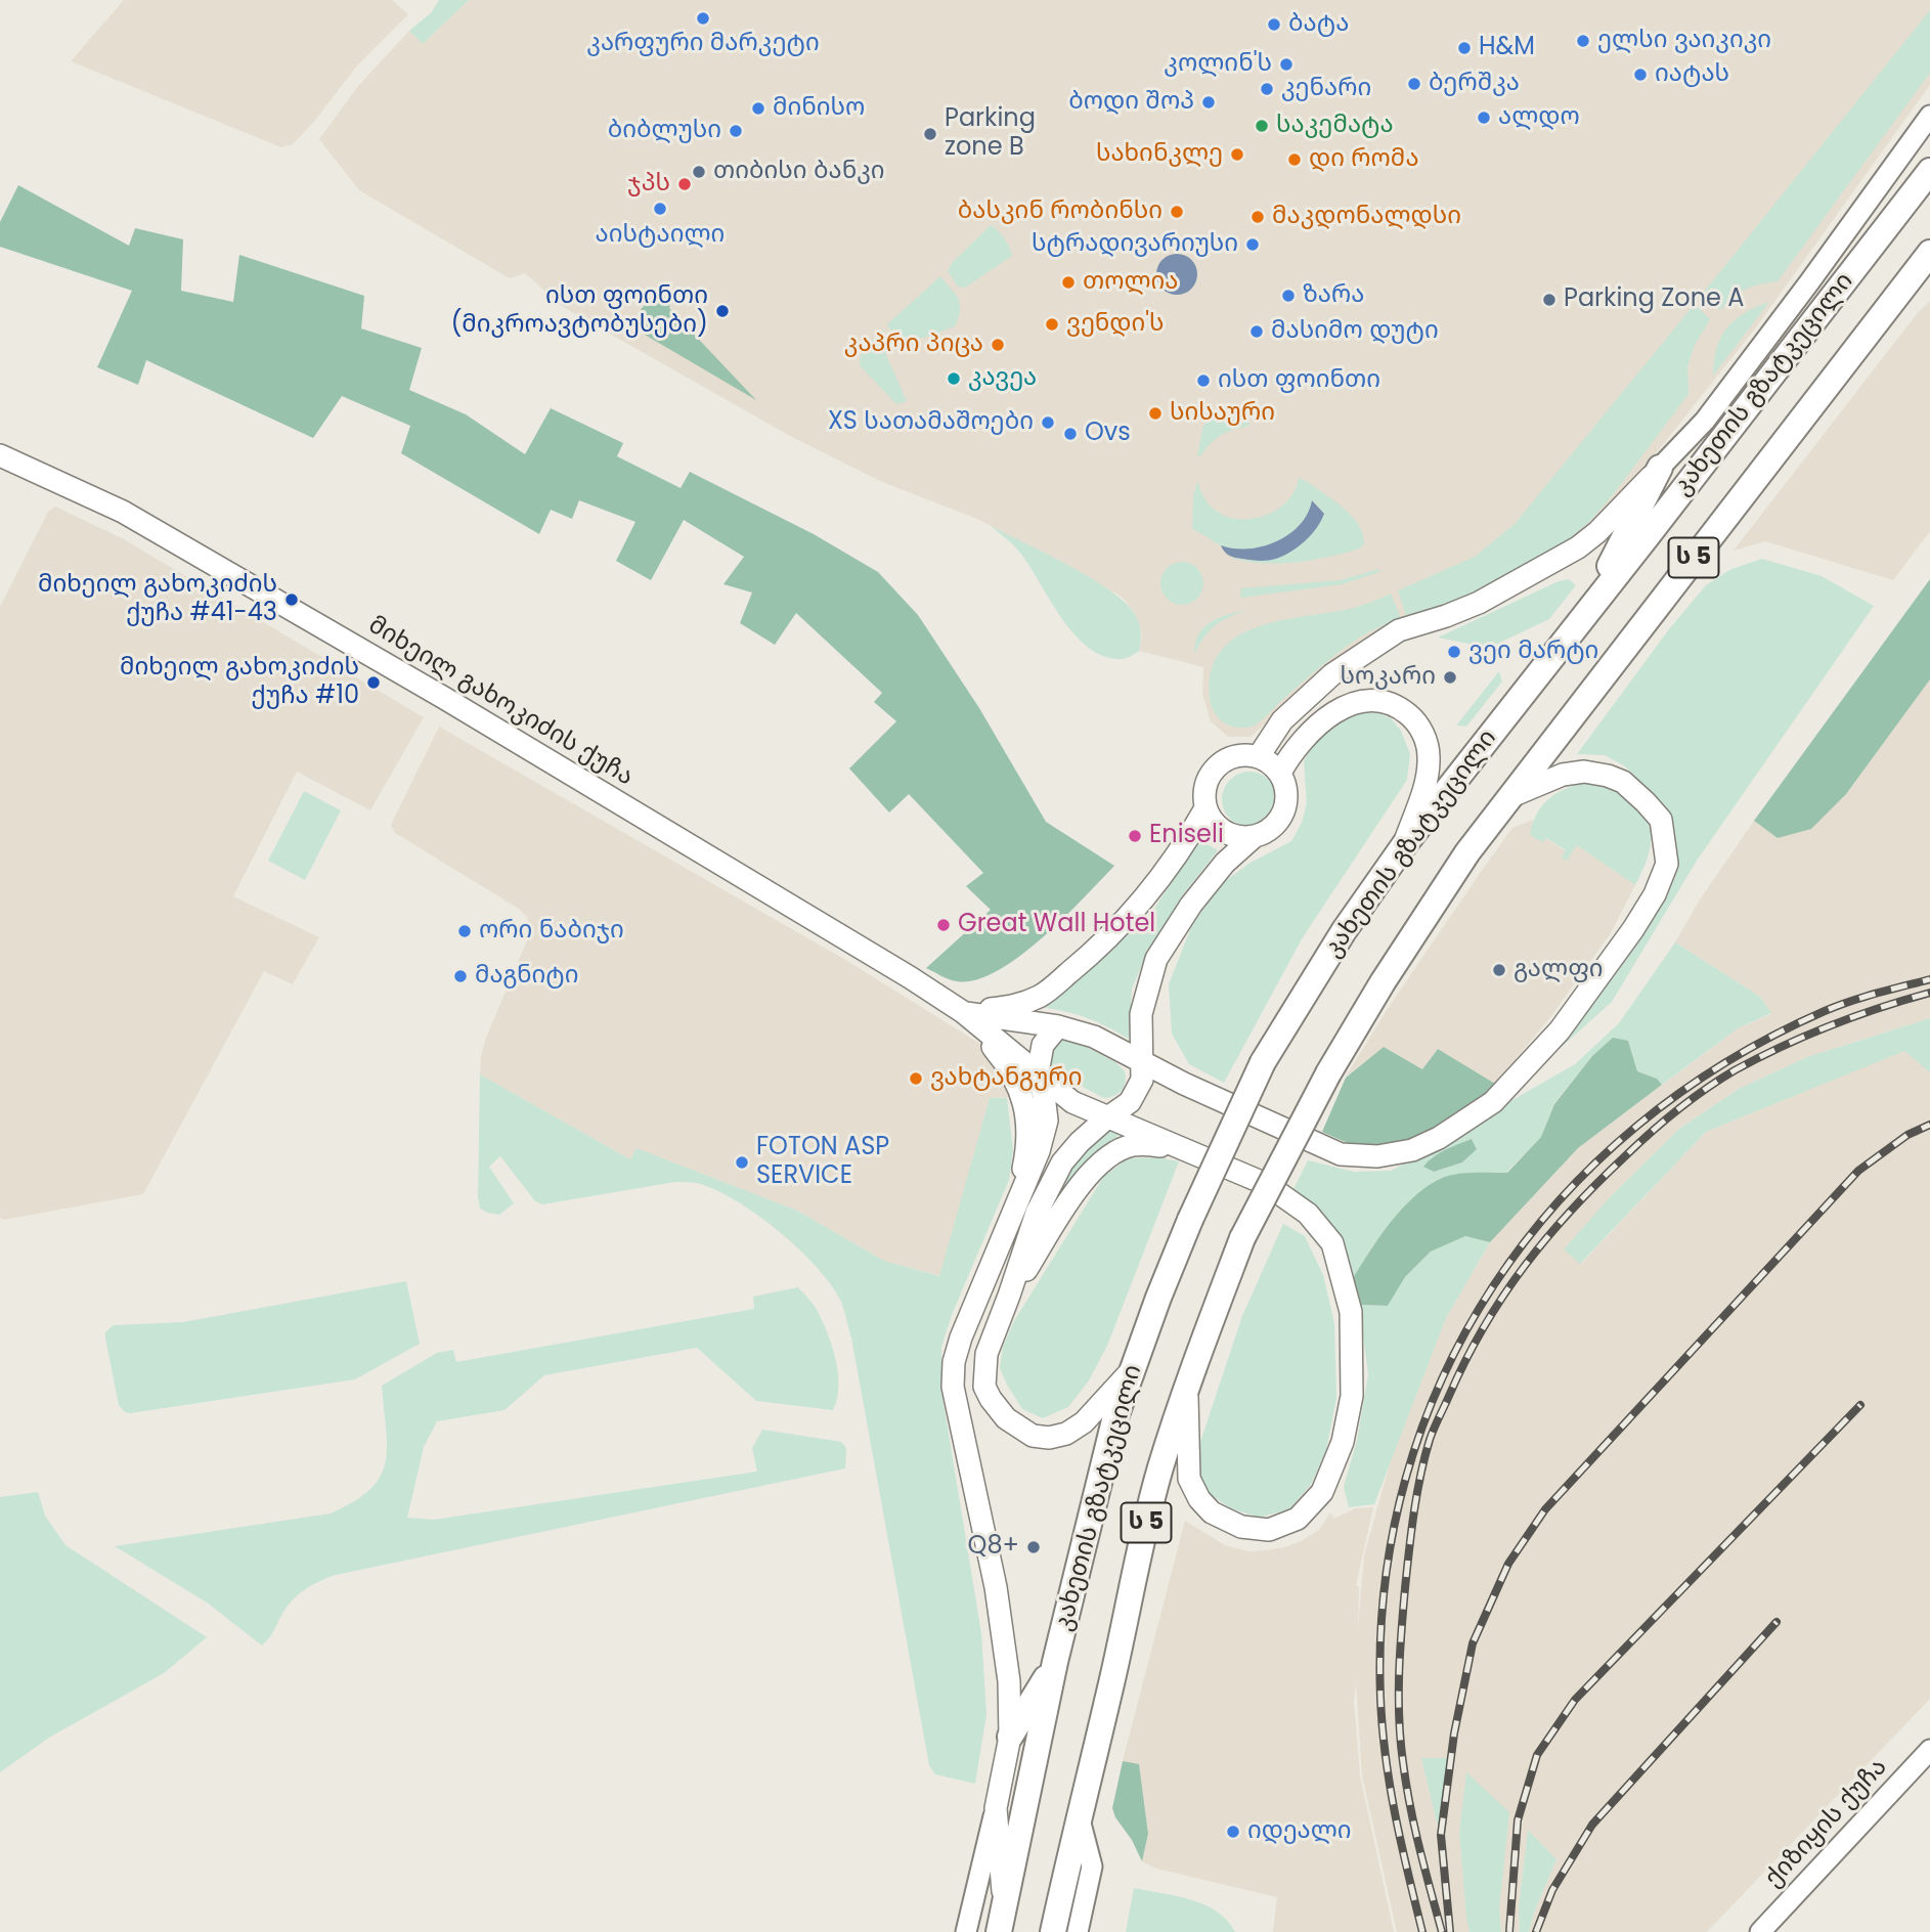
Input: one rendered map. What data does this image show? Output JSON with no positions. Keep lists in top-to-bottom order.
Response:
{
  "streets": {
    "highway": ["კახეთის გზატკეცილი", "ს 5"],
    "main road": ["მიხეილ გახოკიძის ქუჩა"],
    "street": ["ქიზიყის ქუჩა"]
  },
  "places": [
    "კარფური მარკეტი",
    "ბატა",
    "ელსი ვაიკიკი",
    "H&M",
    "კოლინ'ს",
    "იატას",
    "ბერშკა",
    "კენარი",
    "ბოდი შოპ",
    "მინისო",
    "ალდო",
    "საკემატა",
    "ბიბლუსი",
    "Parking zone B",
    "სახინკლე",
    "დი რომა",
    "თიბისი ბანკი",
    "ჯპს",
    "აისტაილი",
    "ბასკინ რობინსი",
    "მაკდონალდსი",
    "სტრადივარიუსი",
    "თოლია",
    "ზარა",
    "Parking Zone A",
    "ისთ ფოინთი (მიკროავტობუსები)",
    "ვენდი'ს",
    "მასიმო დუტი",
    "კაპრი პიცა",
    "კავეა",
    "ისთ ფოინთი",
    "სისაური",
    "XS სათამაშოები",
    "Ovs",
    "მიხეილ გახოკიძის ქუჩა #41-43",
    "ვეი მარტი",
    "სოკარი",
    "მიხეილ გახოკიძის ქუჩა #10",
    "Eniseli",
    "Great Wall Hotel",
    "ორი ნაბიჯი",
    "გალფი",
    "მაგნიტი",
    "ვახტანგური",
    "FOTON ASP SERVICE",
    "Q8+",
    "იდეალი"
  ]
}
